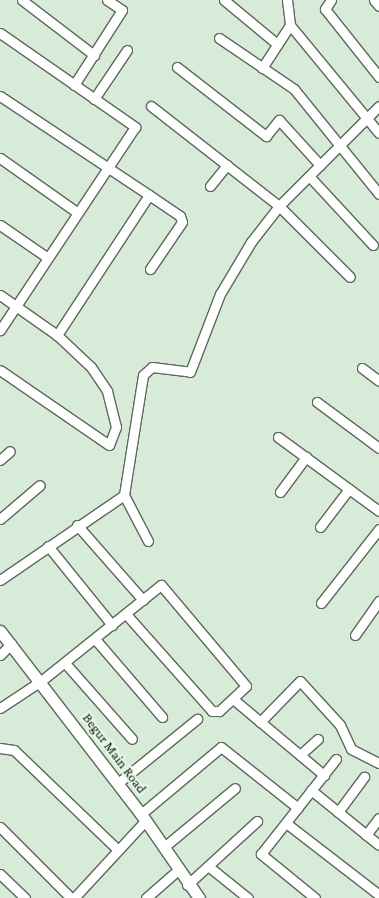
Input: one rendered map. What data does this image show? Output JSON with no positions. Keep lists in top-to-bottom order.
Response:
{
  "streets": {
    "street": ["Begur Main Road"]
  }
}
